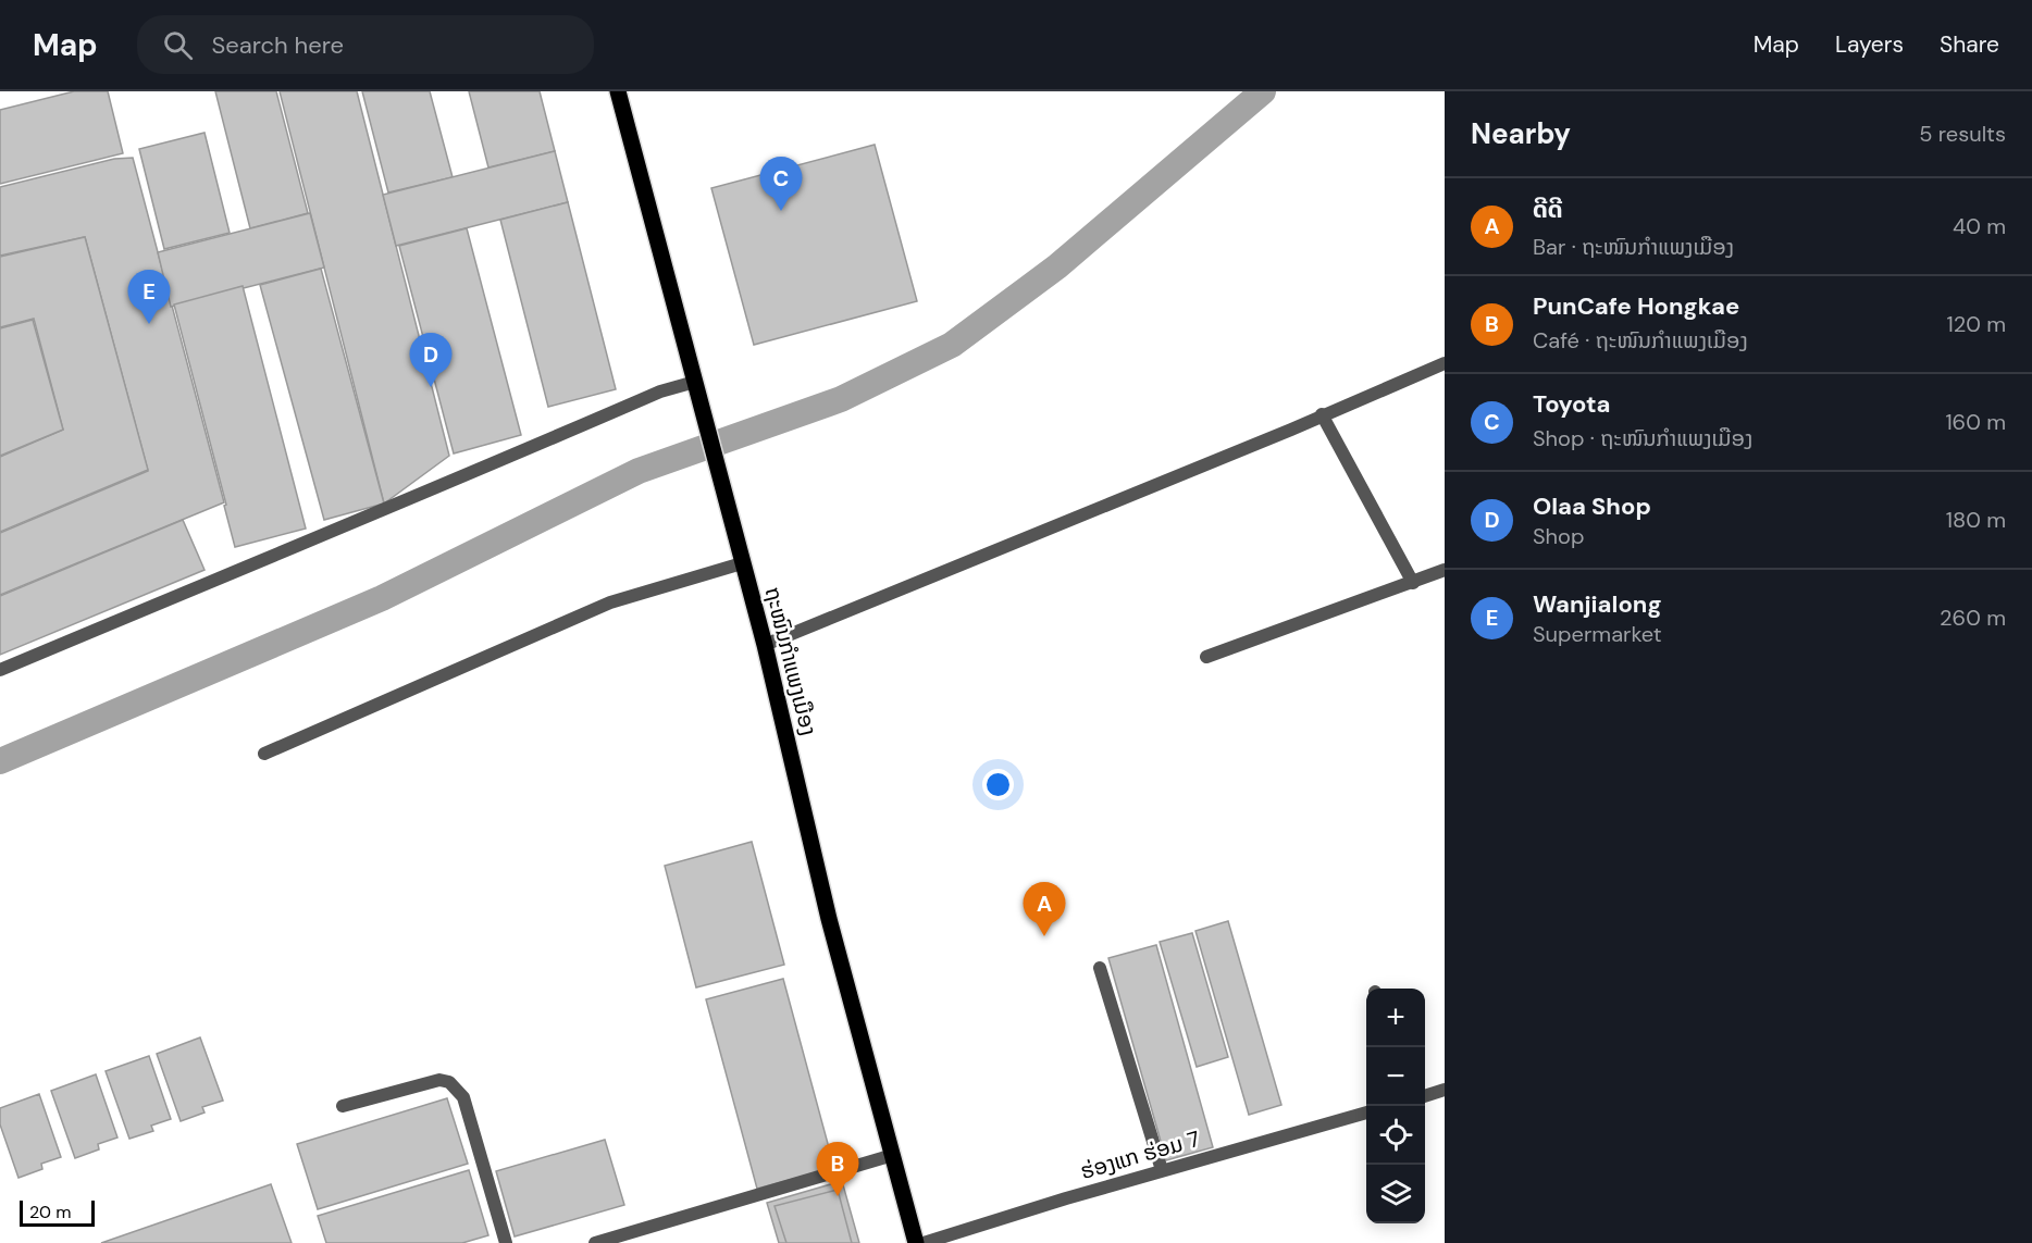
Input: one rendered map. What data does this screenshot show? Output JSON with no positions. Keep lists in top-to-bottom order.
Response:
{
  "streets": {
    "main road": ["ຖະໜົນກຳແພງເມືອງ"],
    "street": ["ຮ່ອງແກ ຮ່ອມ 7"]
  },
  "scale_bar": "20 m",
  "page": {
    "header": "Map",
    "search": "Search here",
    "nav": ["Map", "Layers", "Share"],
    "heading": ["Nearby", "5 results"],
    "pins": [
      "C",
      "E",
      "D",
      "A",
      "B"
    ],
    "list": [
      {
        "mark": "A",
        "name": "ດີດີ",
        "note": "Bar · ຖະໜົນກຳແພງເມືອງ",
        "value": "40 m"
      },
      {
        "mark": "B",
        "name": "PunCafe Hongkae",
        "note": "Café · ຖະໜົນກຳແພງເມືອງ",
        "value": "120 m"
      },
      {
        "mark": "C",
        "name": "Toyota",
        "note": "Shop · ຖະໜົນກຳແພງເມືອງ",
        "value": "160 m"
      },
      {
        "mark": "D",
        "name": "Olaa Shop",
        "note": "Shop",
        "value": "180 m"
      },
      {
        "mark": "E",
        "name": "Wanjialong",
        "note": "Supermarket",
        "value": "260 m"
      }
    ],
    "map_buttons": ["+", "−"],
    "scale": "20 m"
  }
}
